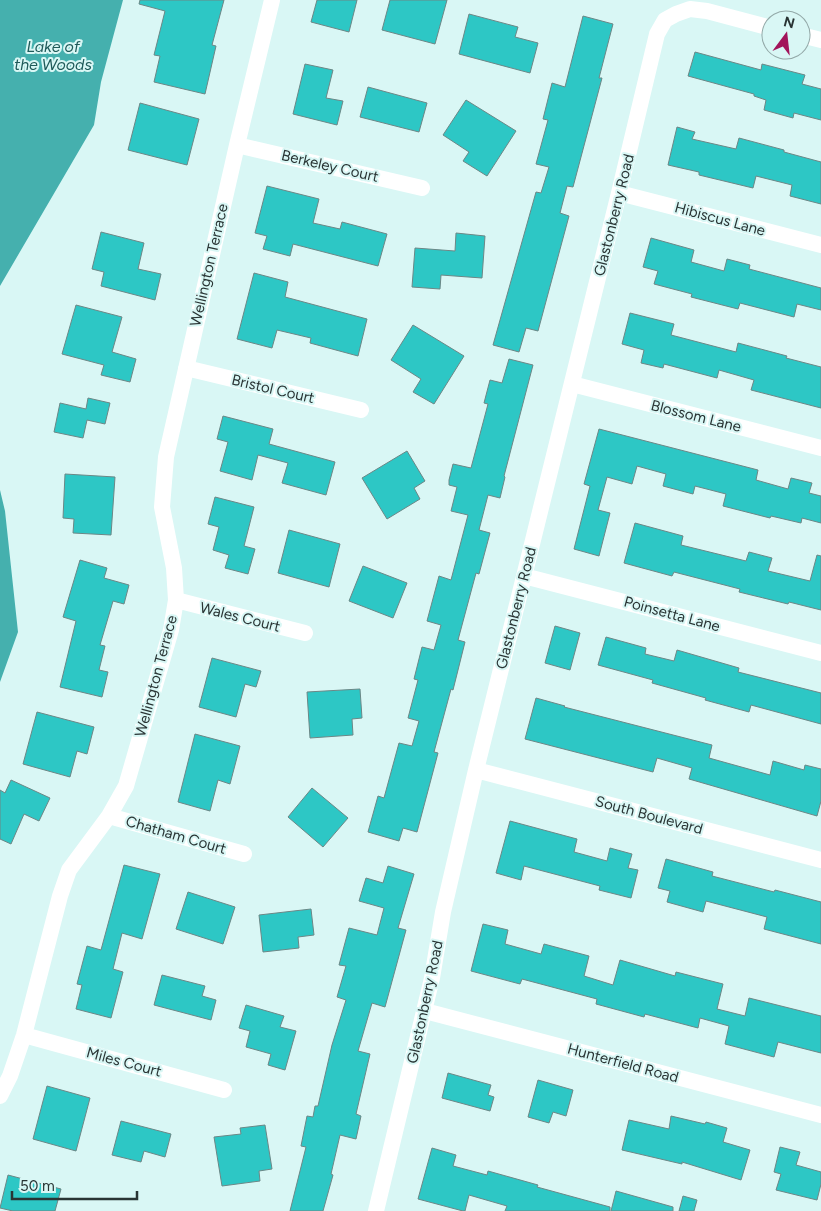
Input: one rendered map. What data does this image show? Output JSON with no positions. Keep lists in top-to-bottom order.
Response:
{
  "streets": {
    "street": [
      "Berkeley Court",
      "Glastonberry Road",
      "Hibiscus Lane",
      "Wellington Terrace",
      "Bristol Court",
      "Blossom Lane",
      "Poinsetta Lane",
      "Wales Court",
      "South Boulevard",
      "Chatham Court",
      "Miles Court",
      "Hunterfield Road"
    ]
  },
  "crossings": [
    ["Berkeley Court", "Wellington Terrace"],
    ["Glastonberry Road", "Hibiscus Lane"],
    ["Glastonberry Road", "Blossom Lane"],
    ["Glastonberry Road", "Poinsetta Lane"],
    ["Glastonberry Road", "South Boulevard"],
    ["Glastonberry Road", "Hunterfield Road"],
    ["Wellington Terrace", "Bristol Court"],
    ["Wellington Terrace", "Wales Court"],
    ["Wellington Terrace", "Chatham Court"],
    ["Wellington Terrace", "Miles Court"]
  ],
  "water": ["Lake of the Woods"],
  "scale_bar": "50 m",
  "north": "top"
}
